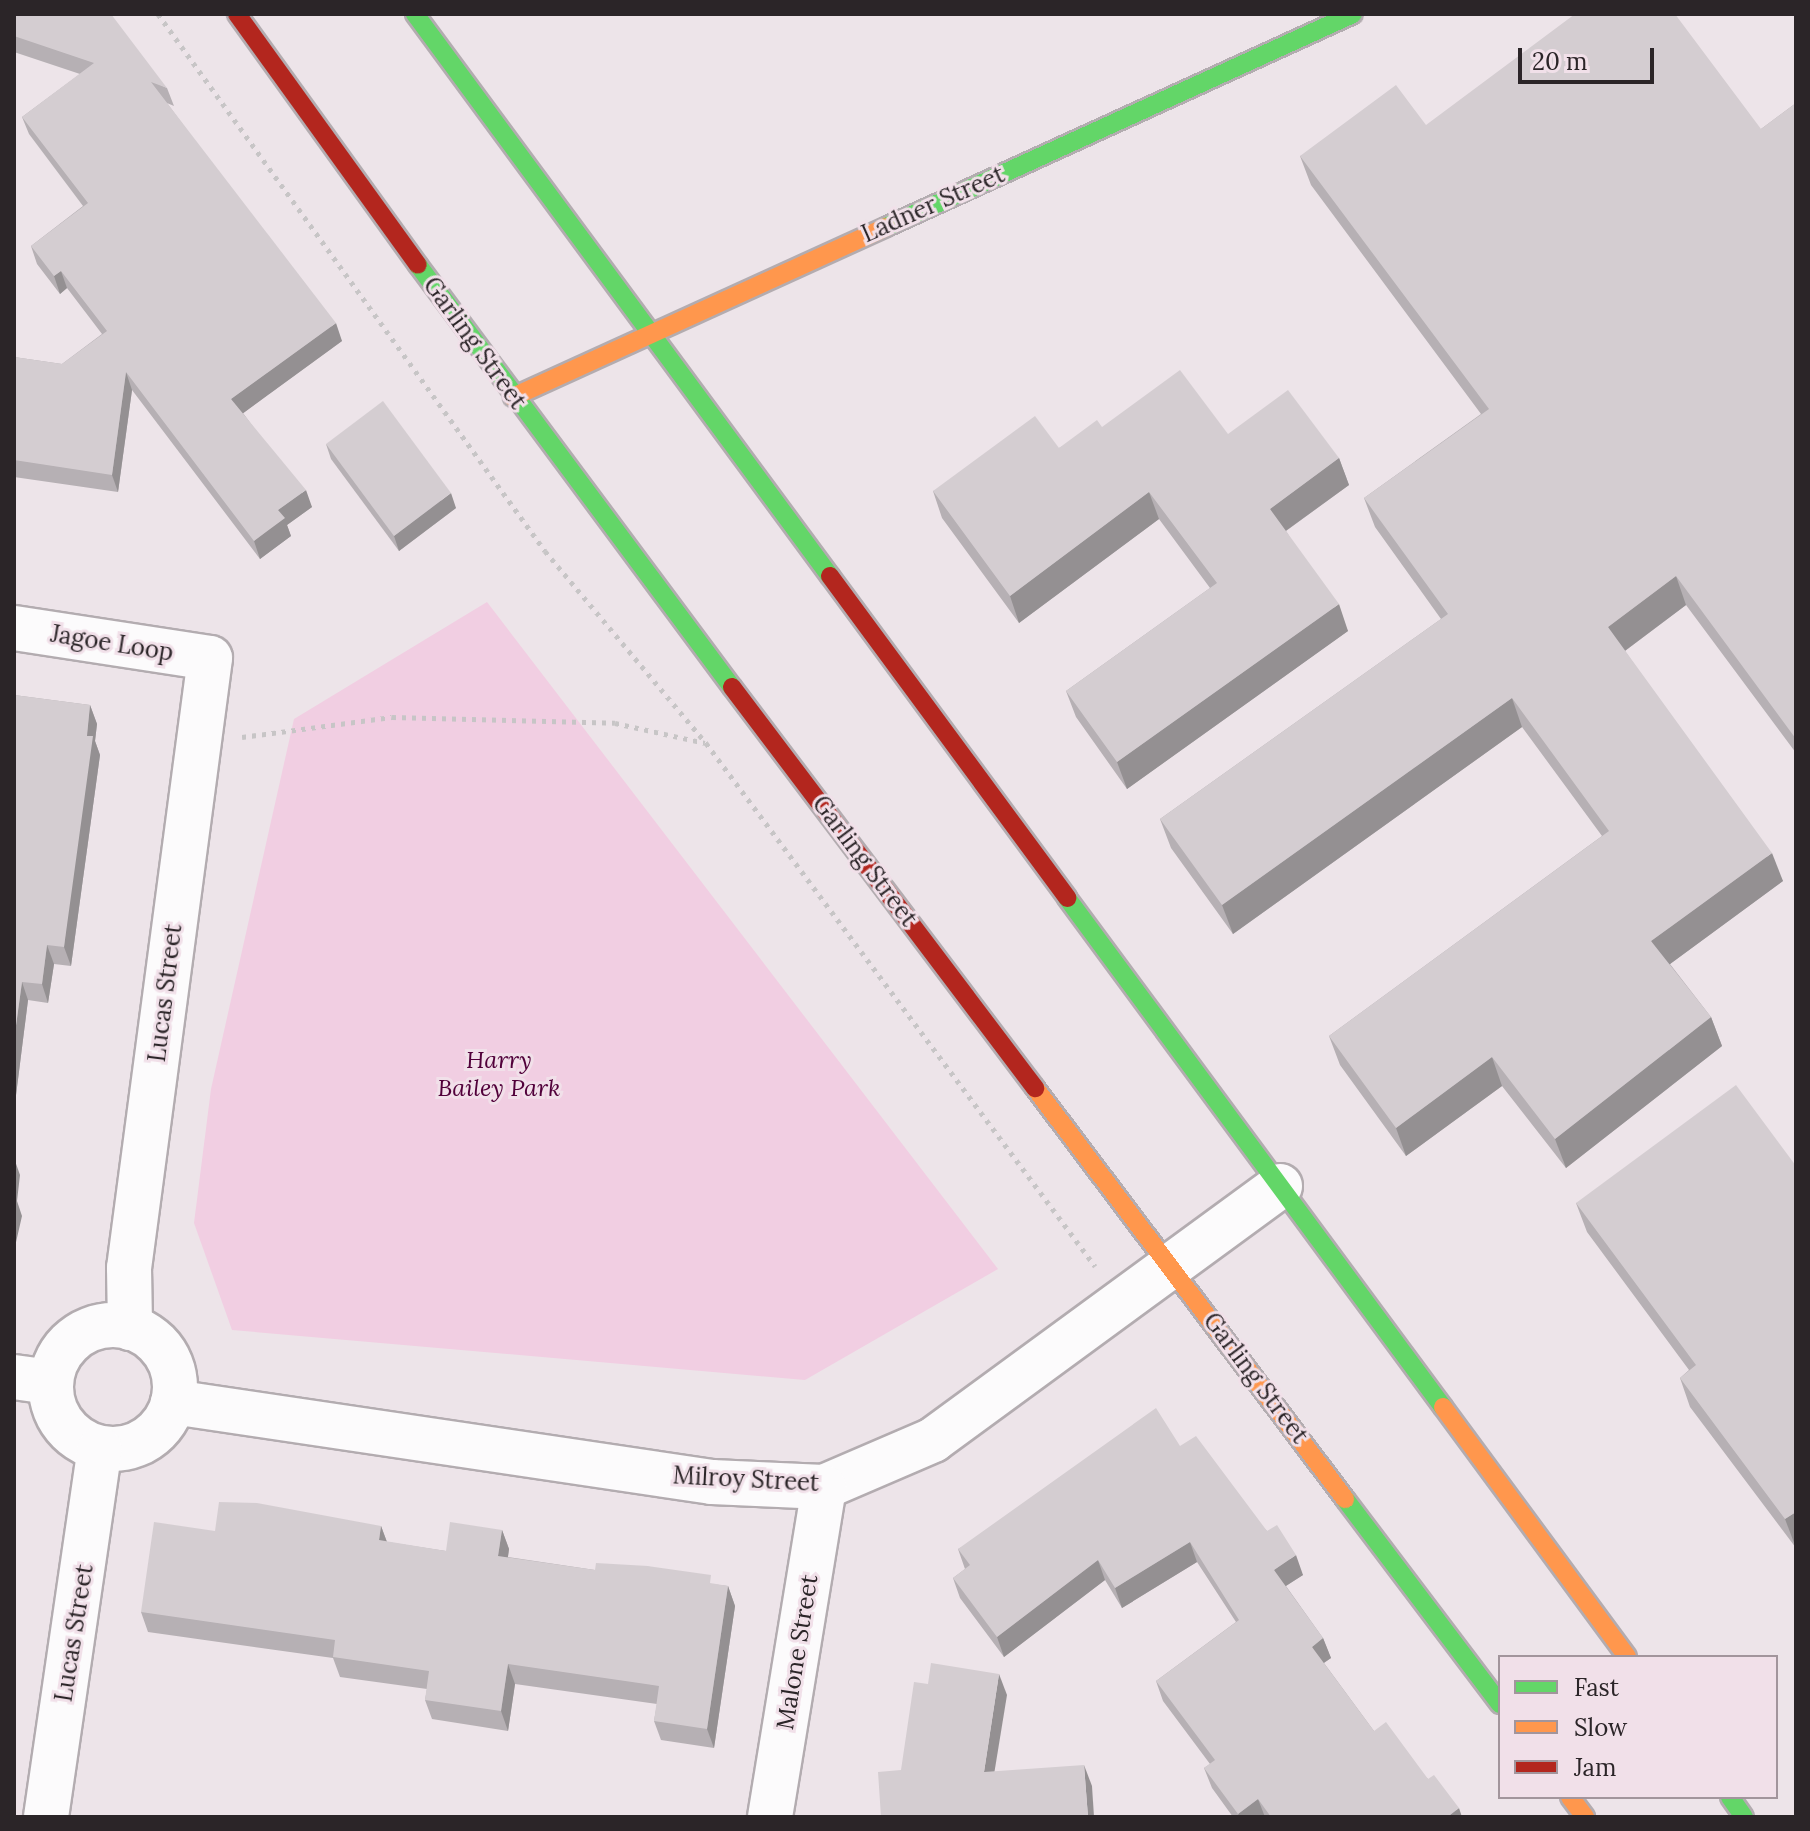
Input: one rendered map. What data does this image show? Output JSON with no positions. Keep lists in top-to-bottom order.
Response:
{
  "streets": {
    "street": [
      "Ladner Street",
      "Garling Street",
      "Jagoe Loop",
      "Lucas Street",
      "Milroy Street",
      "Malone Street"
    ]
  },
  "crossings": [
    ["Ladner Street", "Garling Street"],
    ["Garling Street", "Milroy Street"],
    ["Jagoe Loop", "Lucas Street"],
    ["Lucas Street", "Milroy Street"],
    ["Milroy Street", "Malone Street"]
  ],
  "parks": ["Harry Bailey Park"],
  "legend": ["Fast", "Slow", "Jam"],
  "scale_bar": "20 m"
}
